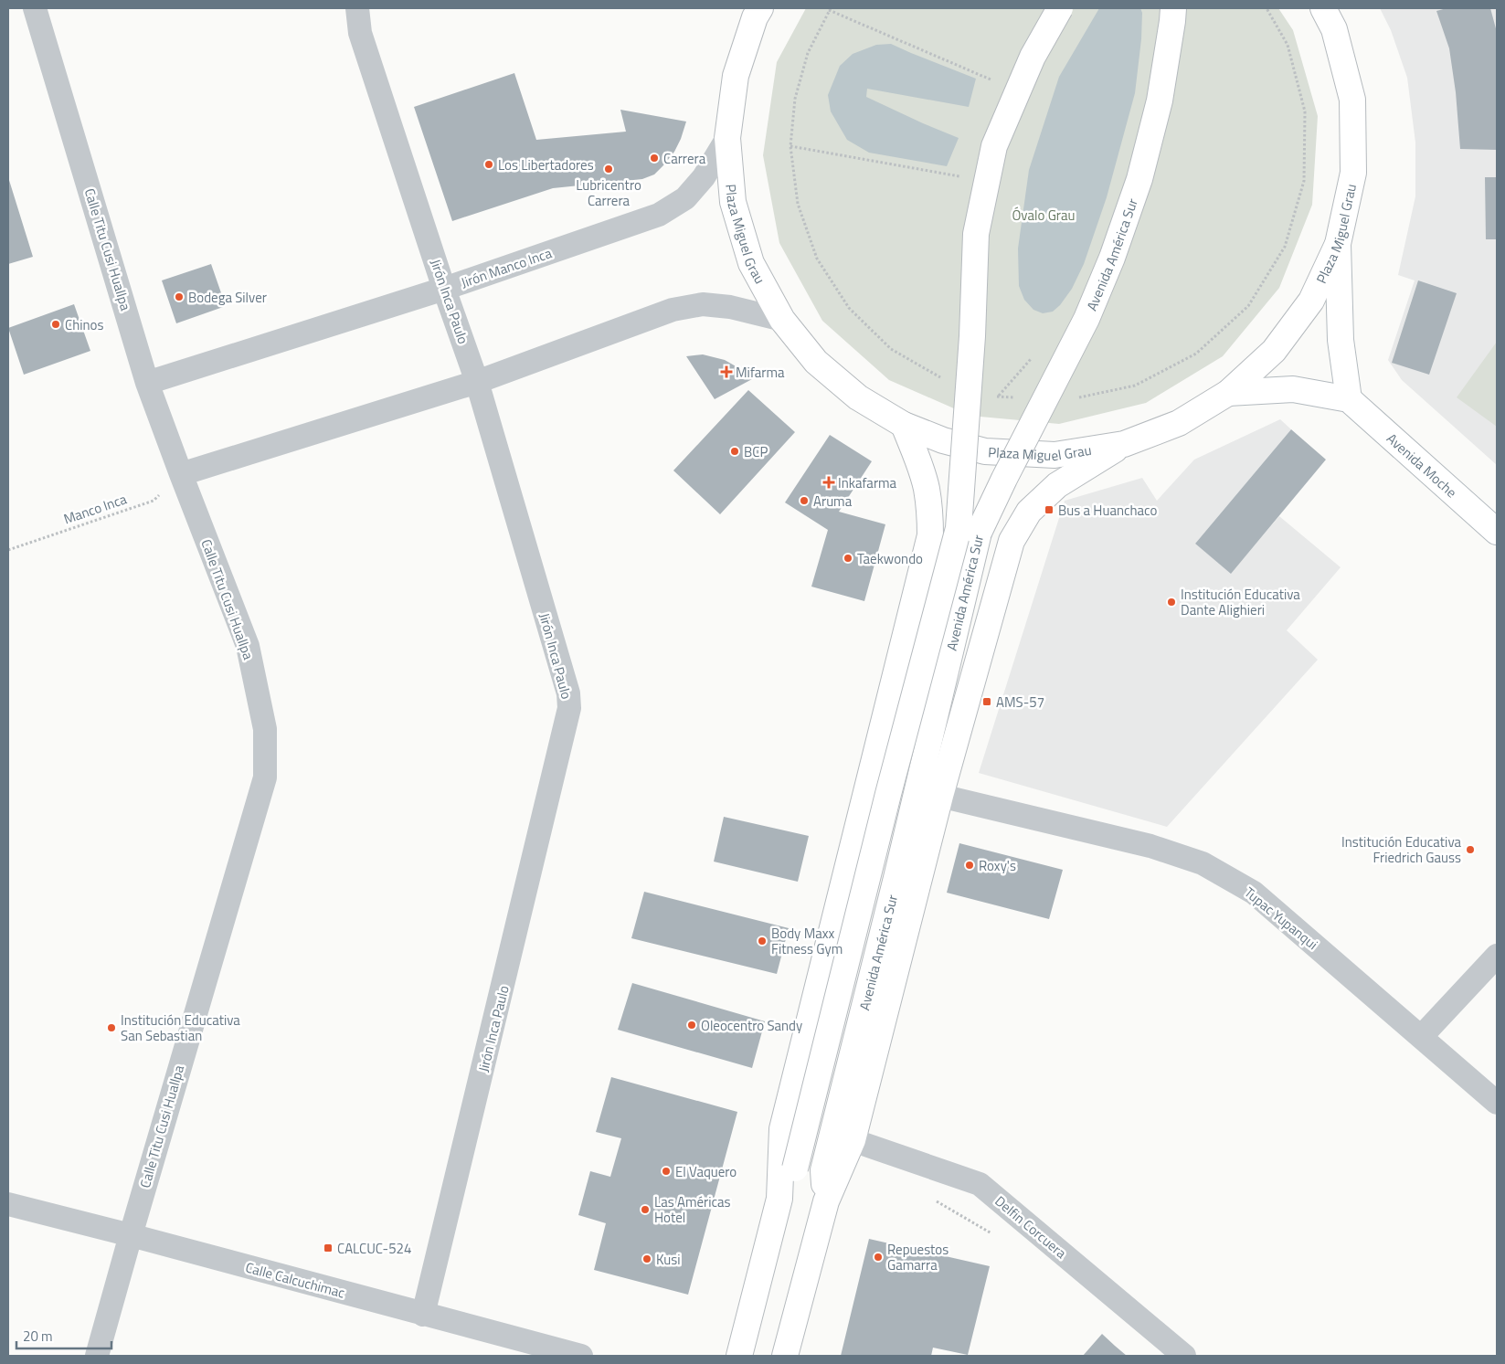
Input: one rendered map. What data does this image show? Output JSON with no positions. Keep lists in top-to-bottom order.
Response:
{
  "streets": {
    "main road": ["Plaza Miguel Grau", "Avenida América Sur", "Avenida Moche"],
    "street": [
      "Calle Titu Cusi Huallpa",
      "Jirón Manco Inca",
      "Jirón Inca Paulo",
      "Tupac Yupanqui",
      "Delfin Corcuera",
      "Calle Calcuchimac"
    ],
    "path": ["Manco Inca"]
  },
  "crossings": [
    ["Plaza Miguel Grau", "Avenida América Sur"],
    ["Plaza Miguel Grau", "Jirón Manco Inca"],
    ["Calle Titu Cusi Huallpa", "Jirón Manco Inca"],
    ["Calle Titu Cusi Huallpa", "Manco Inca"],
    ["Calle Titu Cusi Huallpa", "Calle Calcuchimac"],
    ["Avenida América Sur", "Tupac Yupanqui"],
    ["Avenida América Sur", "Delfin Corcuera"],
    ["Jirón Manco Inca", "Jirón Inca Paulo"],
    ["Jirón Inca Paulo", "Calle Calcuchimac"]
  ],
  "parks": ["Óvalo Grau"],
  "places": {
    "other": [
      "Carrera",
      "Los Libertadores",
      "Lubricentro Carrera",
      "Bodega Silver",
      "Chinos",
      "BCP",
      "Aruma",
      "Taekwondo",
      "Institución Educativa Dante Alighieri",
      "Institución Educativa Friedrich Gauss",
      "Roxy's",
      "Body Maxx Fitness Gym",
      "Oleocentro Sandy",
      "Institución Educativa San Sebastian",
      "El Vaquero",
      "Las Américas Hotel",
      "Repuestos Gamarra",
      "Kusi"
    ],
    "health": ["Mifarma", "Inkafarma"],
    "transit": ["Bus a Huanchaco", "AMS-57", "CALCUC-524"]
  },
  "scale_bar": "20 m"
}
